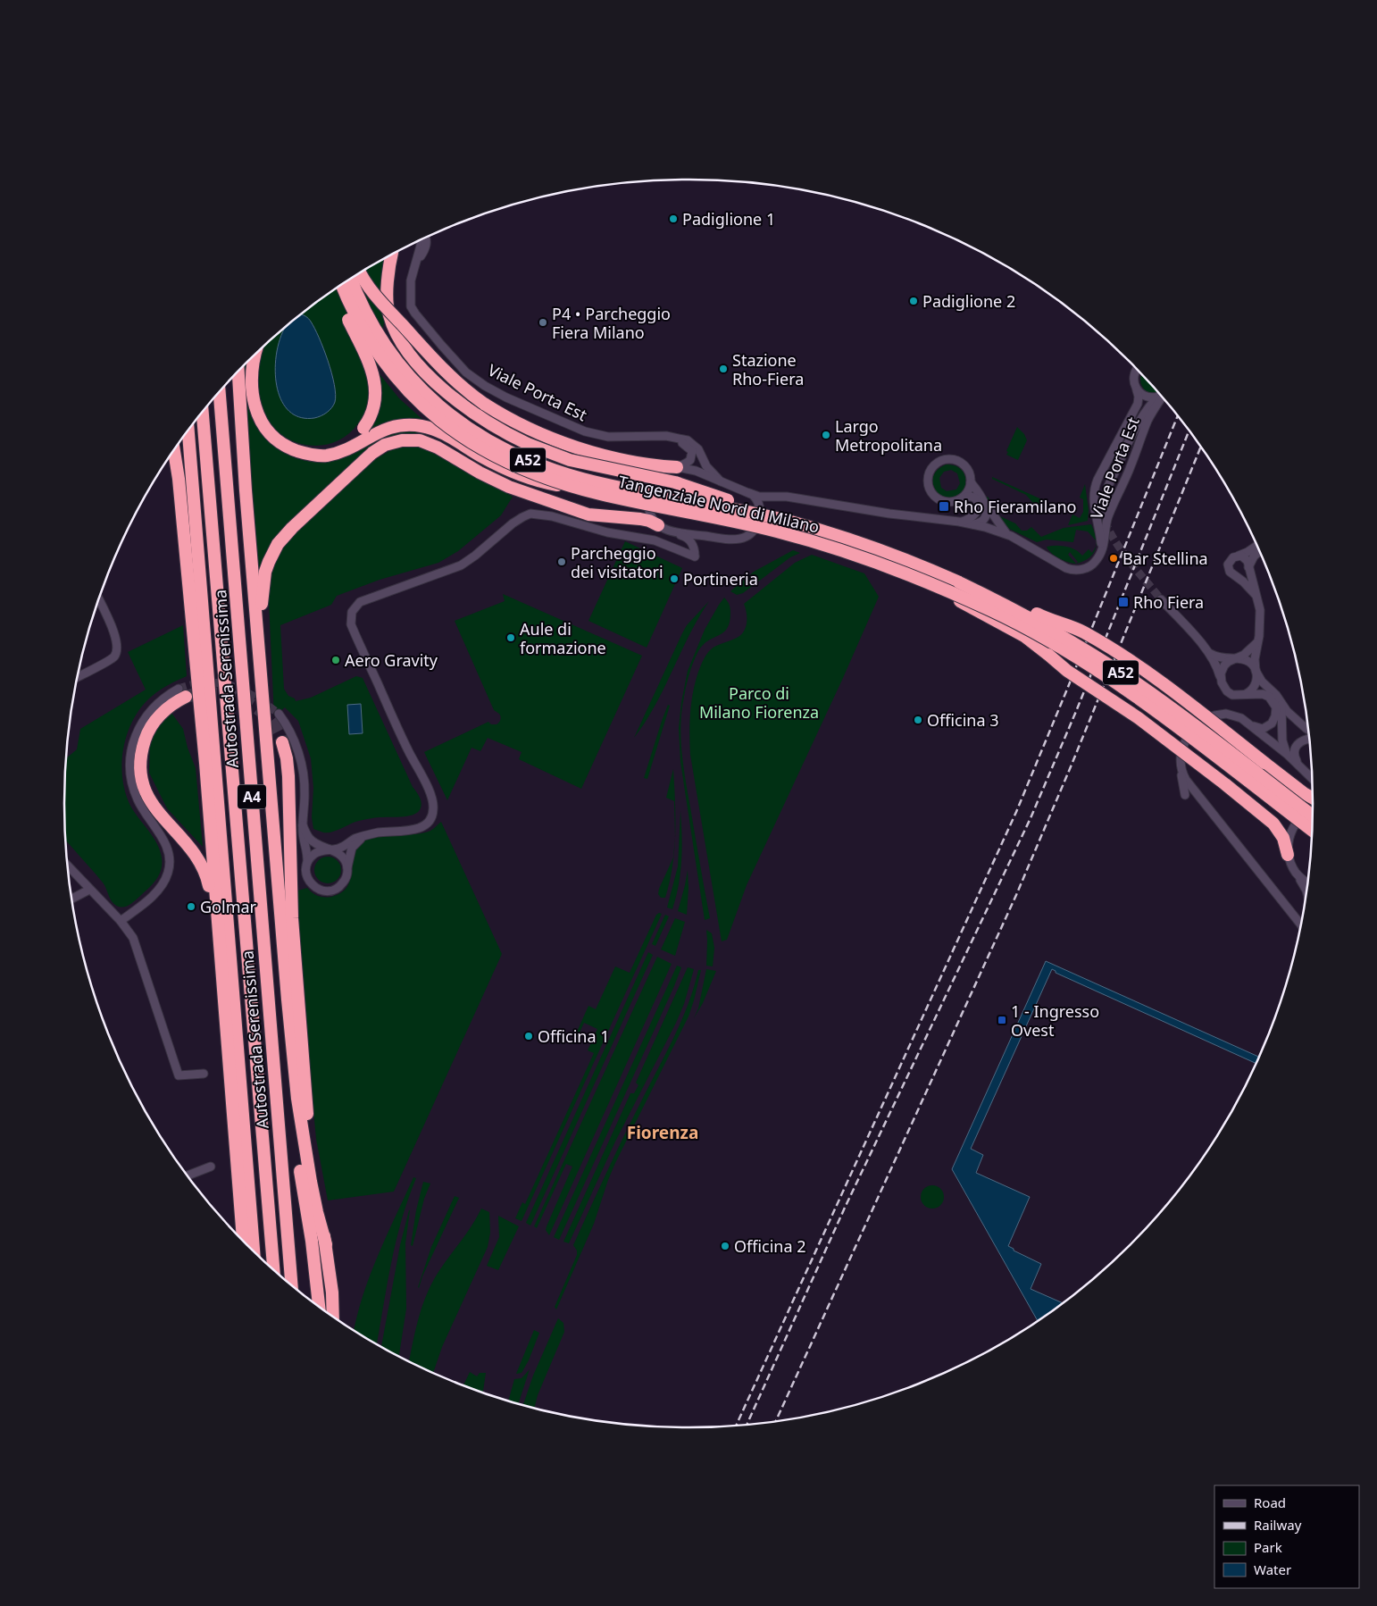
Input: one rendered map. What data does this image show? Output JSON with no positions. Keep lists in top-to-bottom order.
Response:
{
  "streets": {
    "highway": [
      "A52",
      "Tangenziale Nord di Milano",
      "Autostrada Serenissima",
      "A4"
    ],
    "street": ["Viale Porta Est"]
  },
  "districts": ["Fiorenza"],
  "parks": ["Parco di Milano Fiorenza"],
  "places": {
    "other": [
      "Padiglione 1",
      "Padiglione 2",
      "P4 • Parcheggio Fiera Milano",
      "Stazione Rho-Fiera",
      "Largo Metropolitana",
      "Bar Stellina",
      "Parcheggio dei visitatori",
      "Portineria",
      "Aule di formazione",
      "Aero Gravity",
      "Officina 3",
      "Golmar",
      "Officina 1",
      "Officina 2"
    ],
    "transit": ["Rho Fieramilano", "Rho Fiera", "1 - Ingresso Ovest"]
  },
  "legend": [
    "Road",
    "Railway",
    "Park",
    "Water"
  ]
}
